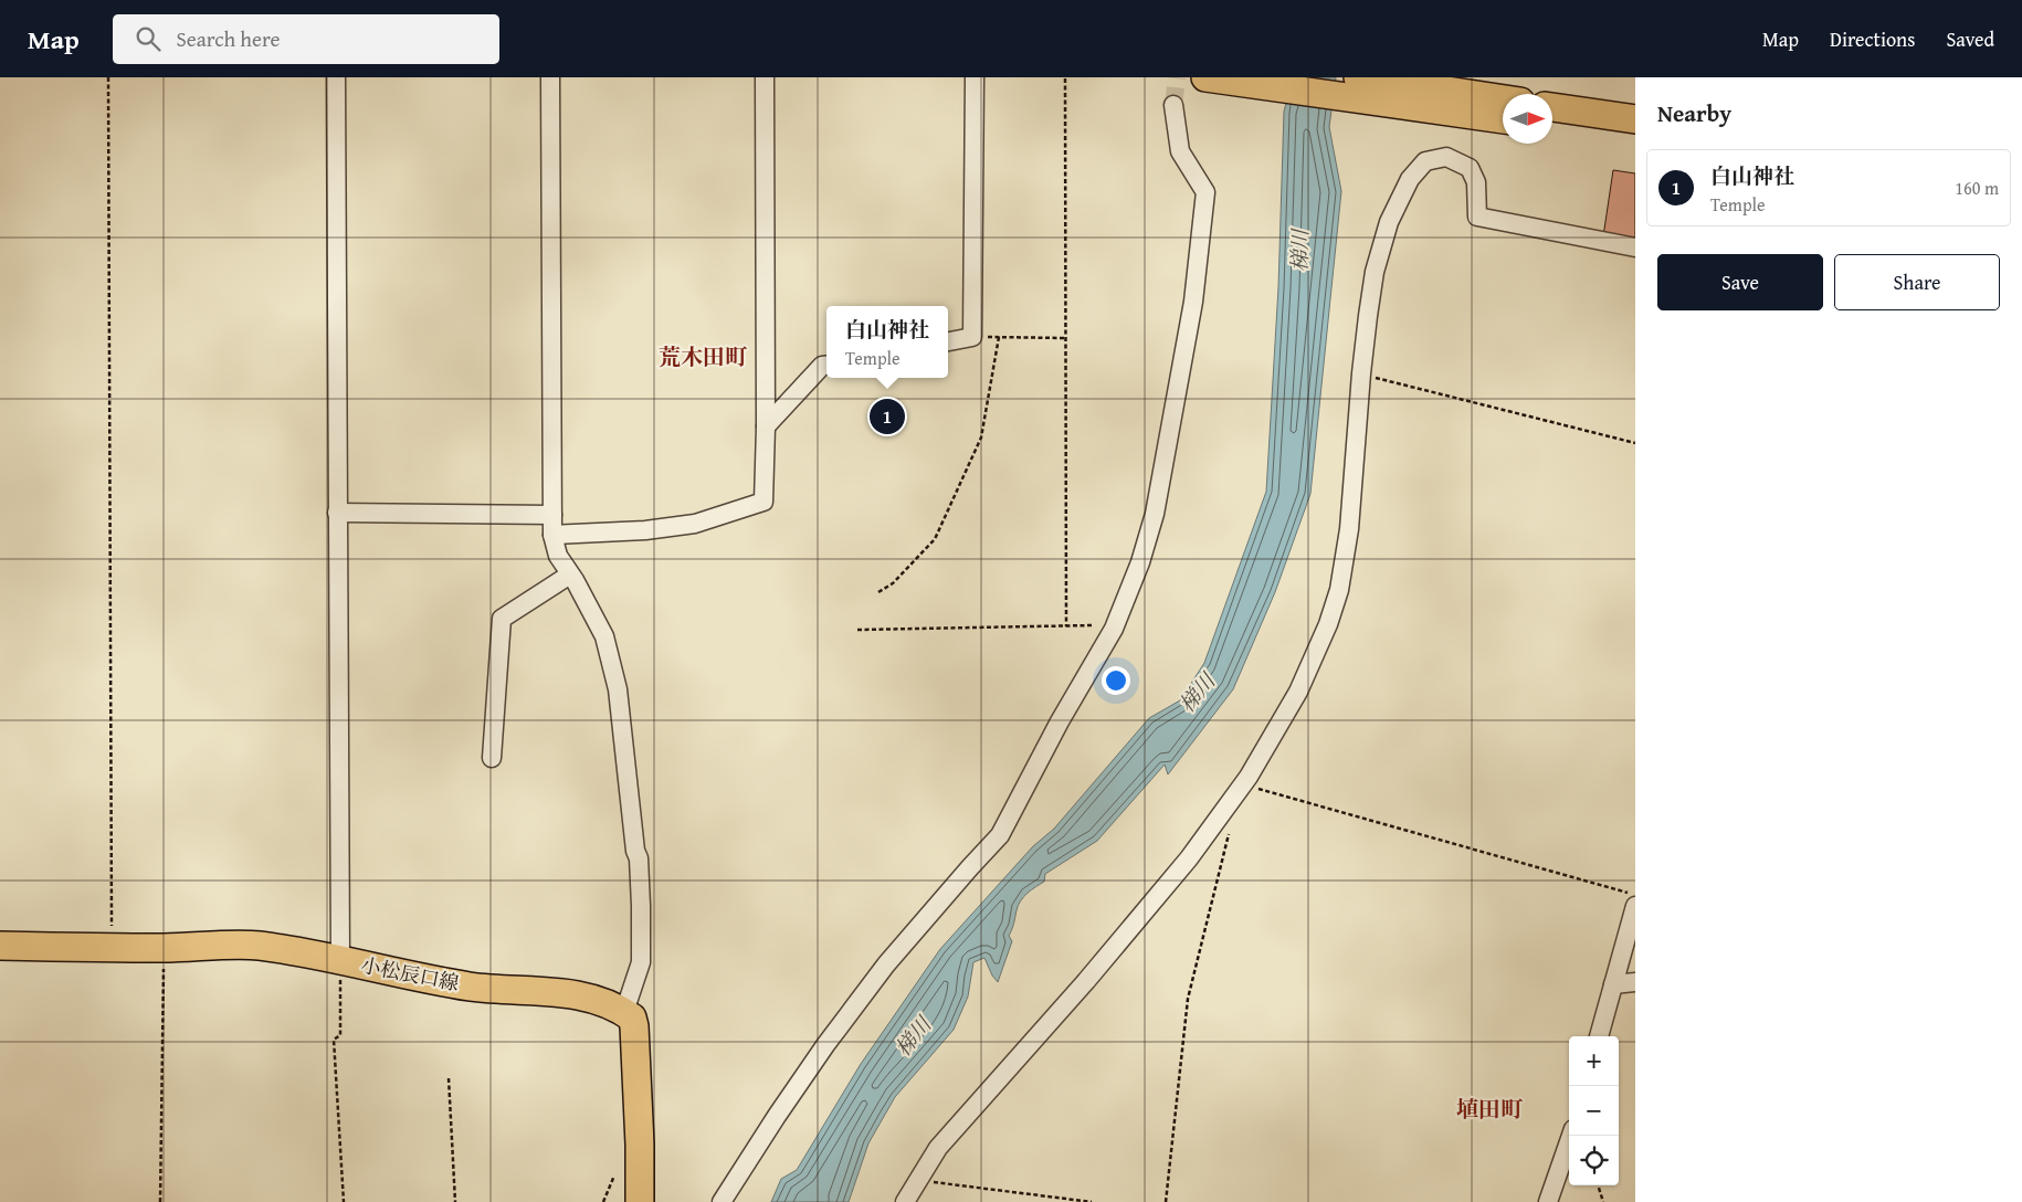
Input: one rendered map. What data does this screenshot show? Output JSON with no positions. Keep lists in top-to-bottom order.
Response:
{
  "streets": {
    "main road": ["小松辰口線"]
  },
  "districts": ["荒木田町", "埴田町"],
  "water": ["梯川"],
  "north": "right",
  "page": {
    "header": "Map",
    "search": "Search here",
    "nav": ["Map", "Directions", "Saved"],
    "heading": "Nearby",
    "list": [
      {
        "mark": "1",
        "name": "白山神社",
        "note": "Temple",
        "value": "160 m"
      }
    ],
    "buttons": ["Save", "Share"],
    "popup": ["白山神社", "Temple"],
    "pins": "1",
    "map_buttons": ["+", "−"]
  }
}
